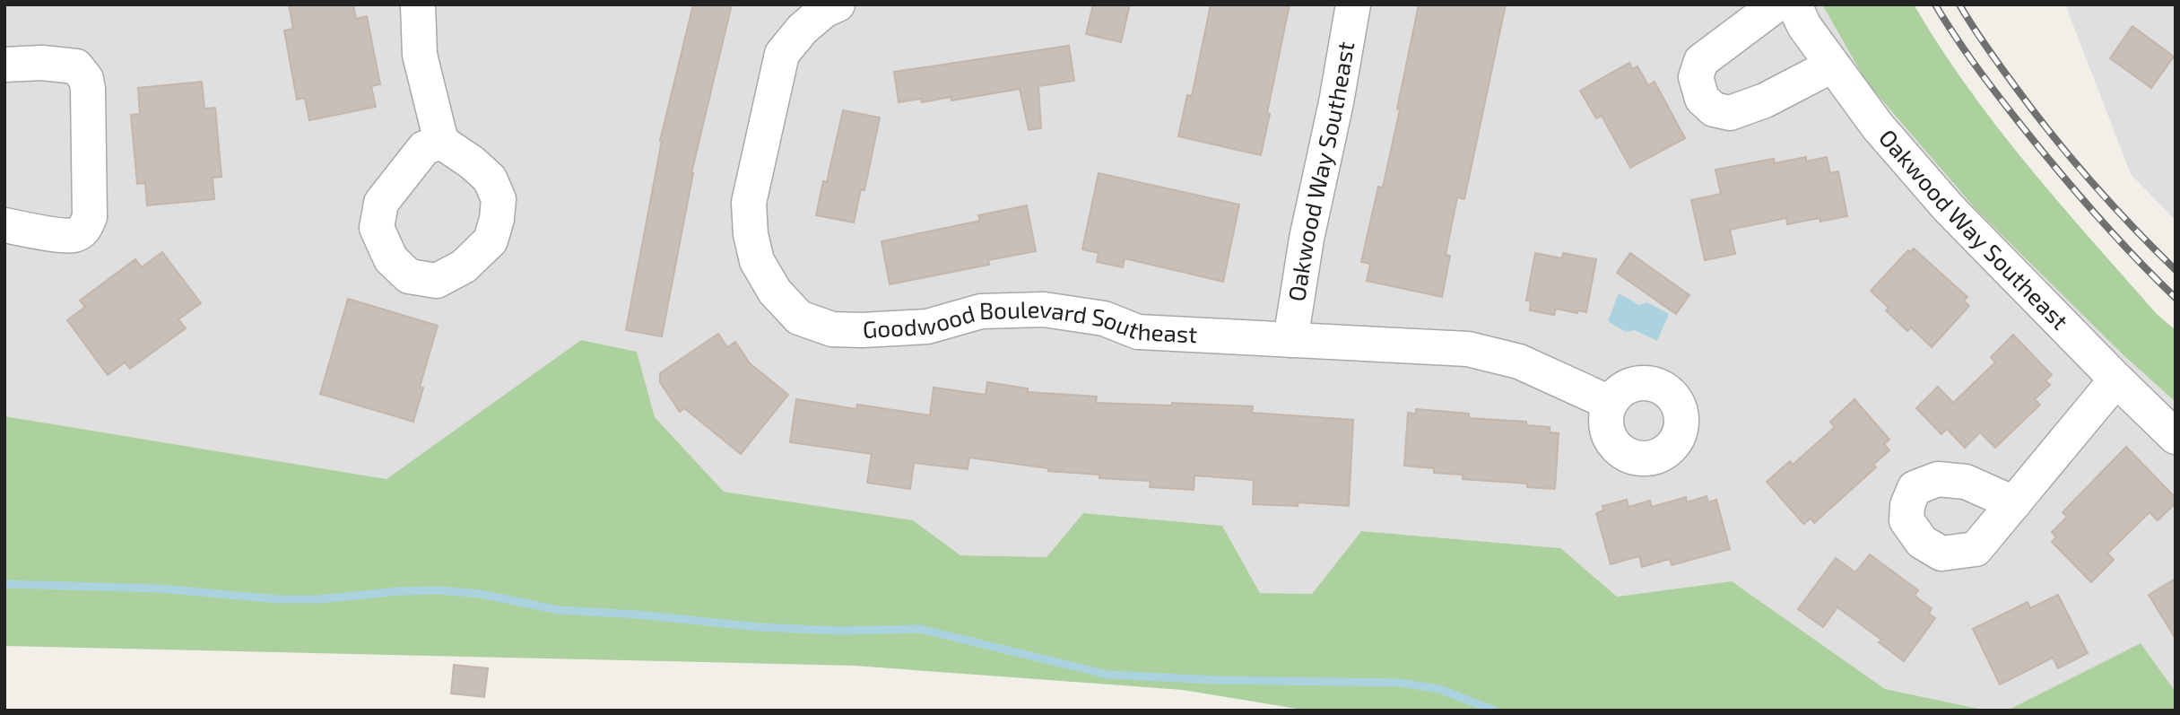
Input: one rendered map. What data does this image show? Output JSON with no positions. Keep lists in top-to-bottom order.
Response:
{
  "streets": {
    "street": ["Oakwood Way Southeast", "Goodwood Boulevard Southeast"]
  },
  "crossings": [
    ["Oakwood Way Southeast", "Goodwood Boulevard Southeast"]
  ]
}
